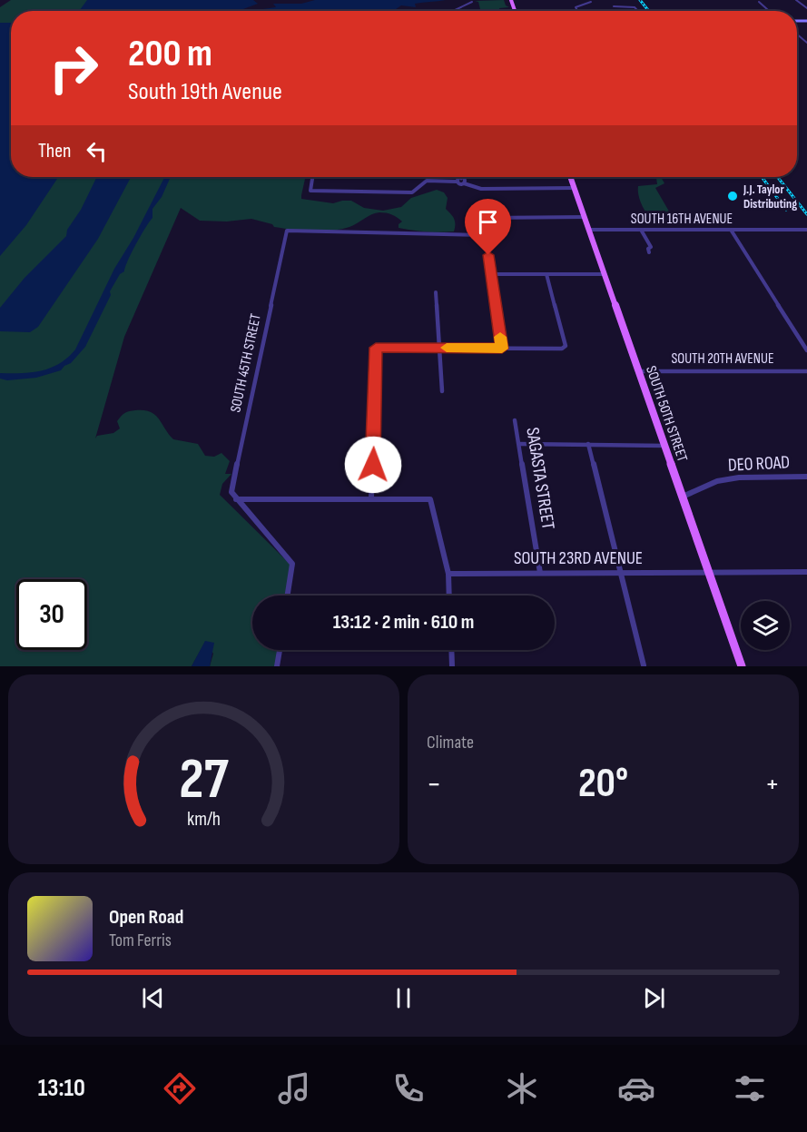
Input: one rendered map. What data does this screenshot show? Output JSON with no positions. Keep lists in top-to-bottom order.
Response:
{
  "streets": {
    "main road": ["SOUTH 50TH STREET"],
    "street": [
      "SOUTH 16TH AVENUE",
      "SOUTH 20TH AVENUE",
      "SOUTH 45TH STREET",
      "DEO ROAD",
      "SAGASTA STREET",
      "SOUTH 23RD AVENUE"
    ]
  },
  "crossings": [
    ["SOUTH 16TH AVENUE", "SOUTH 50TH STREET"],
    ["SOUTH 20TH AVENUE", "SOUTH 50TH STREET"],
    ["SOUTH 50TH STREET", "DEO ROAD"],
    ["SOUTH 50TH STREET", "SOUTH 23RD AVENUE"],
    ["SAGASTA STREET", "SOUTH 23RD AVENUE"]
  ],
  "places": ["J.J. Taylor Distributing"],
  "page": {
    "turn": ["200 m", "South 19th Avenue"],
    "then": "Then",
    "limit": "30",
    "trip": "13:12 · 2 min · 610 m",
    "tile": "Climate",
    "heat": ["−", "20°", "+"],
    "song": ["Open Road", "Tom Ferris"],
    "tabs": "13:10",
    "gauge": ["27", "km/h"]
  }
}
